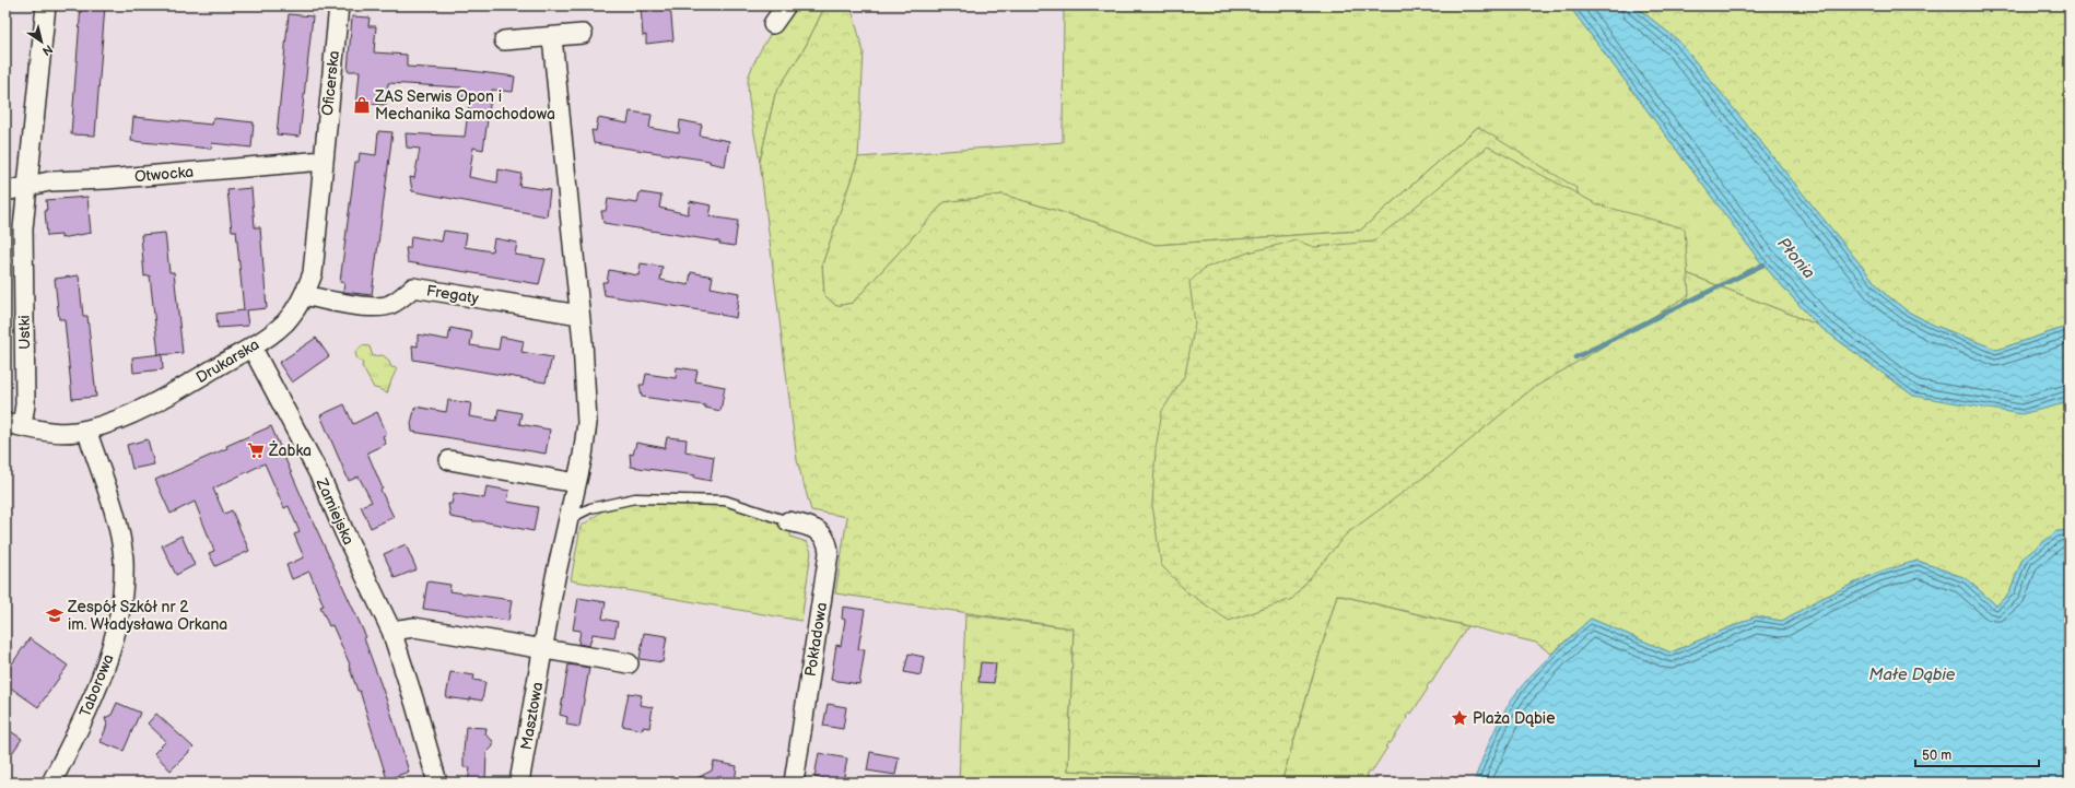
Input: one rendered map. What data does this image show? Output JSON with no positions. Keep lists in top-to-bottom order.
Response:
{
  "streets": {
    "street": [
      "Oficerska",
      "Otwocka",
      "Fregaty",
      "Ustki",
      "Drukarska",
      "Zamiejska",
      "Pokładowa",
      "Taborowa",
      "Masztowa"
    ]
  },
  "crossings": [
    ["Oficerska", "Otwocka"],
    ["Oficerska", "Drukarska"],
    ["Otwocka", "Ustki"],
    ["Otwocka", "Drukarska"],
    ["Fregaty", "Drukarska"],
    ["Ustki", "Drukarska"],
    ["Drukarska", "Zamiejska"],
    ["Drukarska", "Taborowa"]
  ],
  "water": ["Płonia", "Małe Dąbie"],
  "places": {
    "shop": ["ZAS Serwis Opon i Mechanika Samochodowa"],
    "supermarket": ["Żabka"],
    "school or university": ["Zespół Szkół nr 2 im. Władysława Orkana"],
    "place": ["Plaża Dąbie"]
  },
  "scale_bar": "50 m",
  "north": "bottom right"
}
